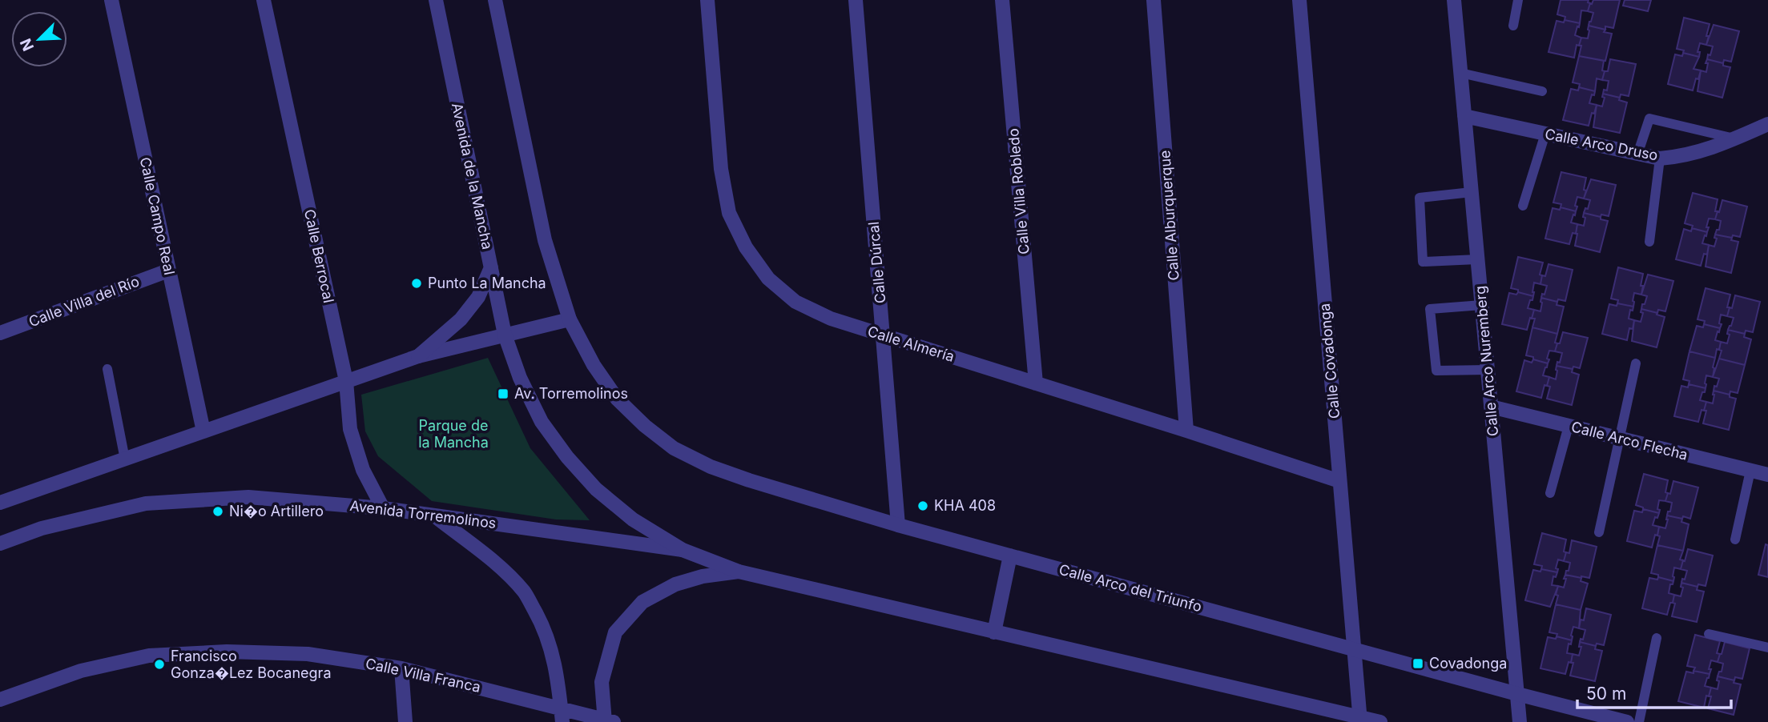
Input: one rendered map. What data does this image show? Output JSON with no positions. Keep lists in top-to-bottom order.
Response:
{
  "streets": {
    "street": [
      "Calle Arco Druso",
      "Avenida de la Mancha",
      "Calle Villa Robledo",
      "Calle Alburquerque",
      "Calle Campo Real",
      "Calle Berrocal",
      "Calle Dúrcal",
      "Calle Villa del Río",
      "Calle Almería",
      "Calle Covadonga",
      "Calle Arco Nuremberg",
      "Calle Arco Flecha",
      "Avenida Torremolinos",
      "Calle Arco del Triunfo",
      "Calle Villa Franca"
    ]
  },
  "crossings": [
    ["Calle Arco Druso", "Calle Arco Nuremberg"],
    ["Avenida de la Mancha", "Avenida Torremolinos"],
    ["Calle Villa Robledo", "Calle Almería"],
    ["Calle Alburquerque", "Calle Almería"],
    ["Calle Campo Real", "Calle Villa del Río"],
    ["Calle Berrocal", "Avenida Torremolinos"],
    ["Calle Dúrcal", "Calle Almería"],
    ["Calle Dúrcal", "Calle Arco del Triunfo"],
    ["Calle Almería", "Calle Covadonga"],
    ["Calle Covadonga", "Calle Arco del Triunfo"],
    ["Calle Arco Nuremberg", "Calle Arco Flecha"],
    ["Calle Arco Nuremberg", "Calle Arco del Triunfo"]
  ],
  "parks": ["Parque de la Mancha"],
  "places": {
    "other": [
      "Punto La Mancha",
      "KHA 408",
      "Ni�o Artillero",
      "Francisco Gonza�Lez Bocanegra"
    ],
    "transit": ["Av. Torremolinos", "Covadonga"]
  },
  "scale_bar": "50 m",
  "north": "bottom left"
}
